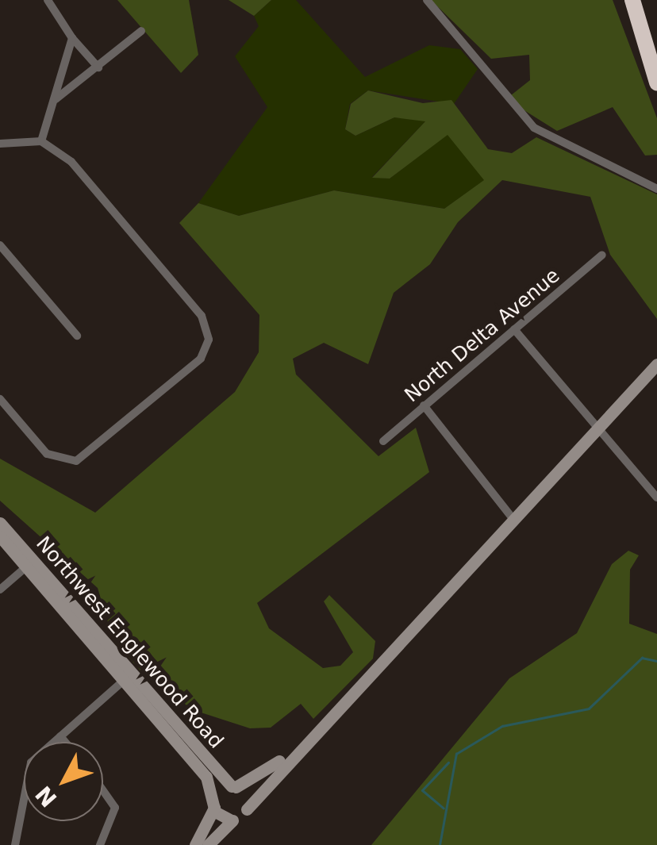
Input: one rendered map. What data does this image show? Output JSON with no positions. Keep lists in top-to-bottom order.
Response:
{
  "streets": {
    "main road": ["Northwest Englewood Road"],
    "street": ["North Delta Avenue"]
  },
  "north": "bottom left"
}
